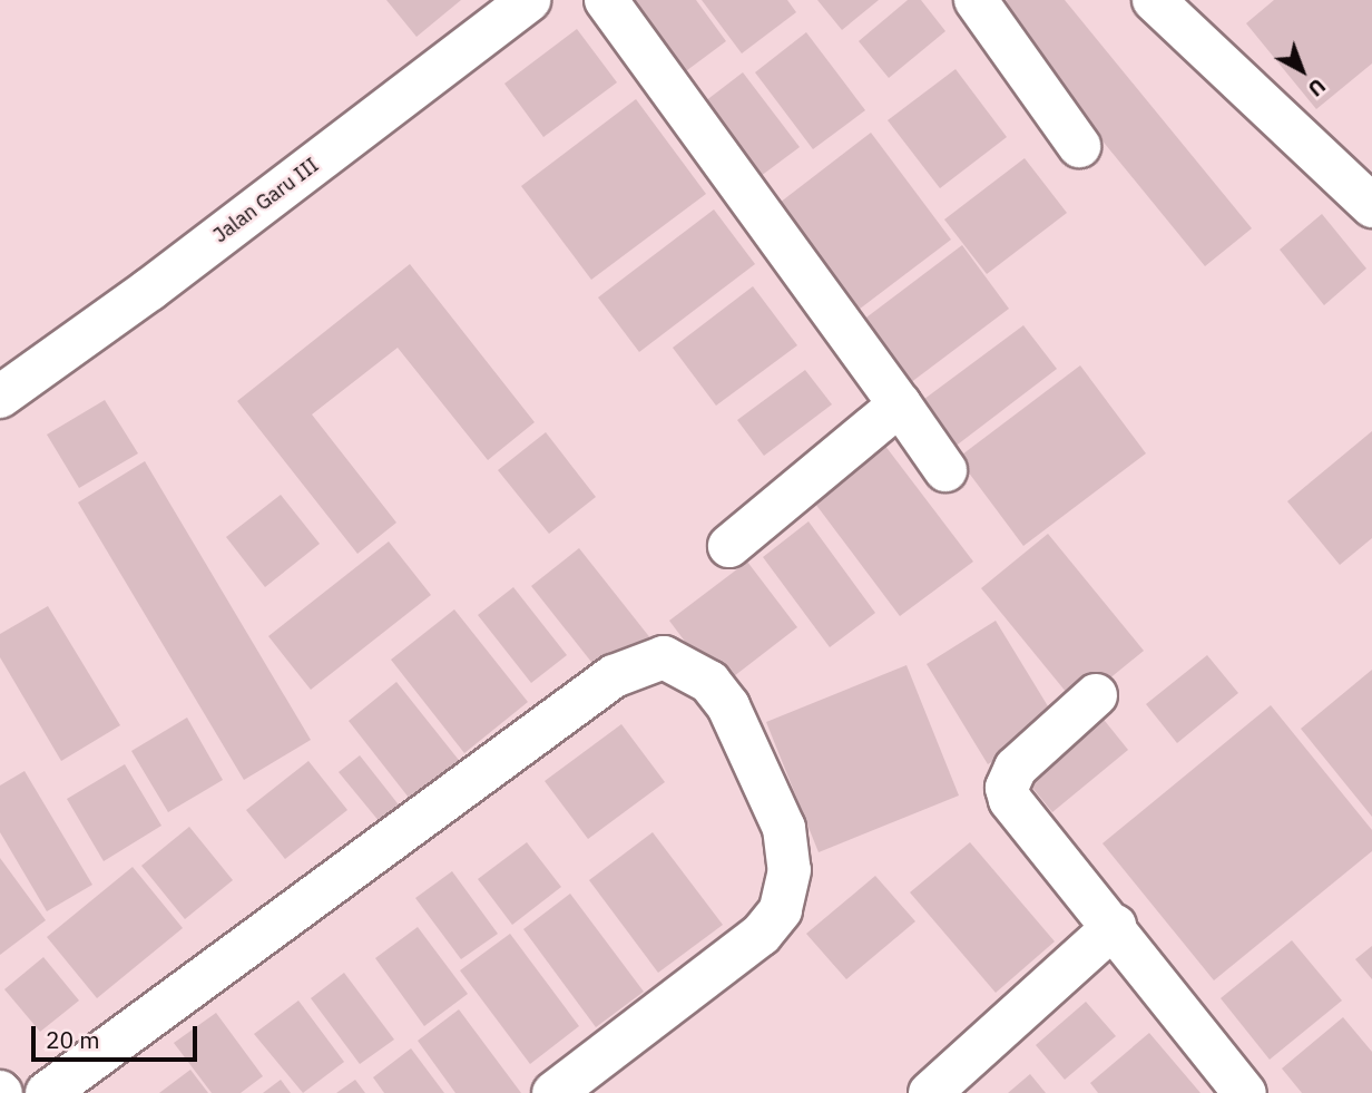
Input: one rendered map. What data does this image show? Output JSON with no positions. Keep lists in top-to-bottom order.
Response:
{
  "streets": {
    "street": ["Jalan Garu III"]
  },
  "scale_bar": "20 m",
  "north": "bottom right"
}
